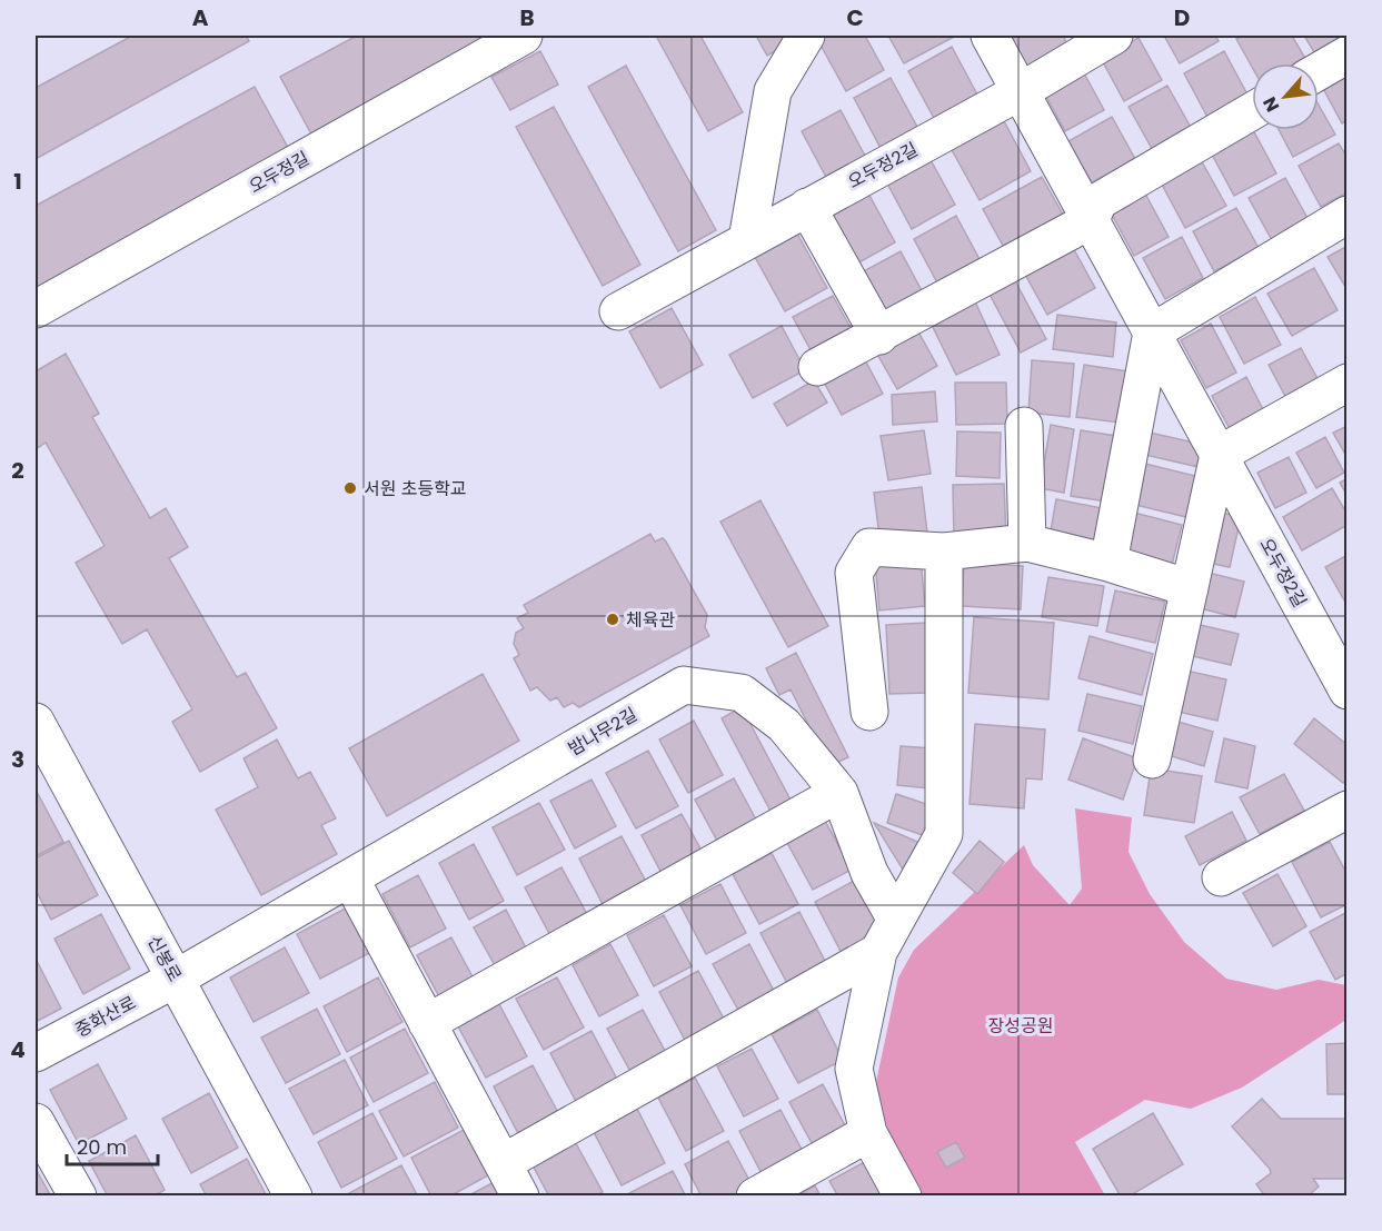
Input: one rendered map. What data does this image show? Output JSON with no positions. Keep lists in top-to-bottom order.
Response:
{
  "streets": {
    "street": [
      "오두정2길",
      "오두정길",
      "밤나무2길",
      "신봉로",
      "중화산로"
    ]
  },
  "crossings": [
    ["밤나무2길", "신봉로"],
    ["밤나무2길", "중화산로"],
    ["신봉로", "중화산로"]
  ],
  "parks": ["장성공원"],
  "places": ["서원 초등학교", "체육관"],
  "scale_bar": "20 m",
  "north": "bottom left",
  "grid": {
    "columns": [
      "A",
      "B",
      "C",
      "D"
    ],
    "rows": [
      "1",
      "2",
      "3",
      "4"
    ]
  }
}
